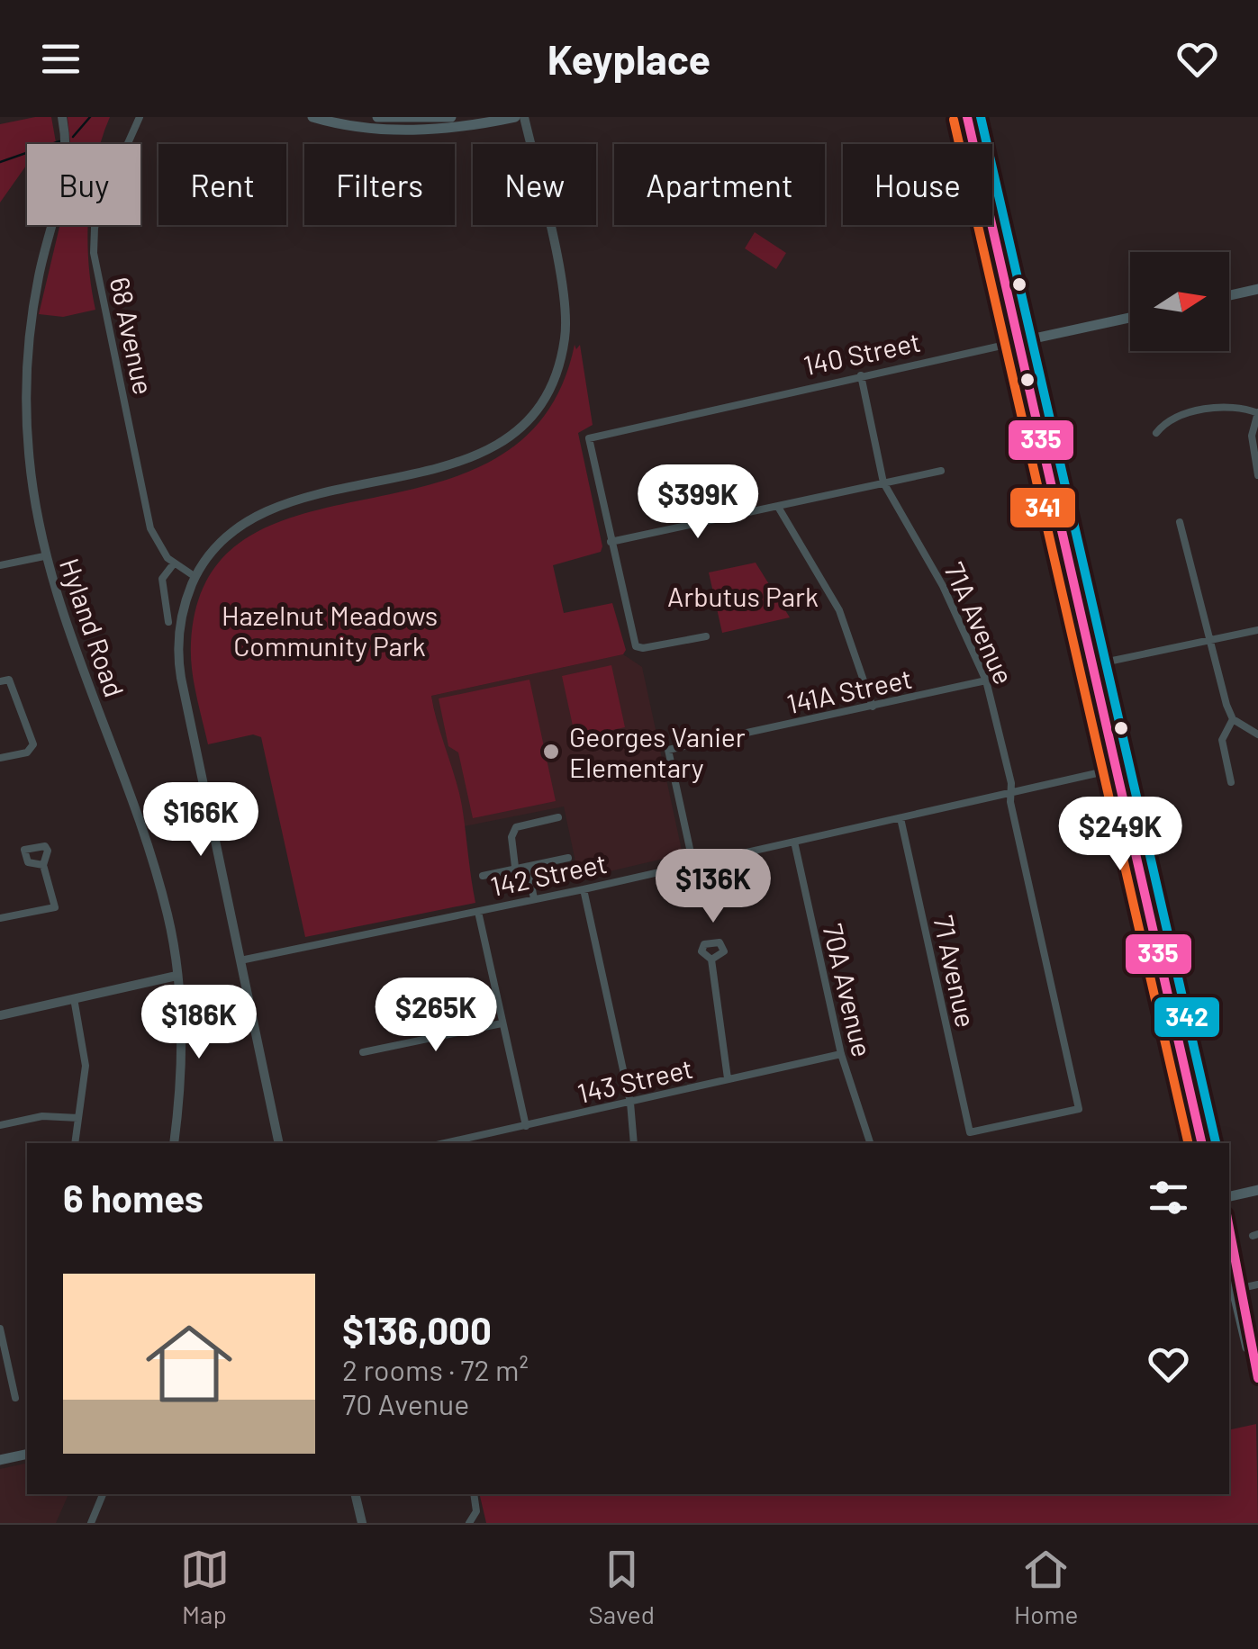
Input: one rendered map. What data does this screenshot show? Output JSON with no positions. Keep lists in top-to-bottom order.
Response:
{
  "streets": {
    "main road": ["140 Street"],
    "street": [
      "68 Avenue",
      "71A Avenue",
      "Hyland Road",
      "141A Street",
      "142 Street",
      "71 Avenue",
      "70A Avenue",
      "143 Street"
    ]
  },
  "crossings": [
    ["140 Street", "71A Avenue"],
    ["71A Avenue", "141A Street"],
    ["71A Avenue", "142 Street"],
    ["71A Avenue", "71 Avenue"],
    ["141A Street", "142 Street"],
    ["142 Street", "71 Avenue"],
    ["142 Street", "70A Avenue"],
    ["70A Avenue", "143 Street"]
  ],
  "parks": ["Arbutus Park", "Hazelnut Meadows Community Park"],
  "places": ["Georges Vanier Elementary"],
  "lines": ["transit line 335", "transit line 342", "transit line 341"],
  "north": "right",
  "page": {
    "header": "Keyplace",
    "chip": [
      "Buy",
      "Rent",
      "Filters",
      "New",
      "Apartment",
      "House"
    ],
    "price": [
      "$399K",
      "$166K",
      "$249K",
      "$136K",
      "$265K",
      "$186K"
    ],
    "heading": "6 homes",
    "list": [
      {
        "name": "$136,000",
        "note": "2 rooms · 72 m² · 70 Avenue"
      }
    ],
    "tabs": ["Map", "Saved", "Home"]
  }
}
